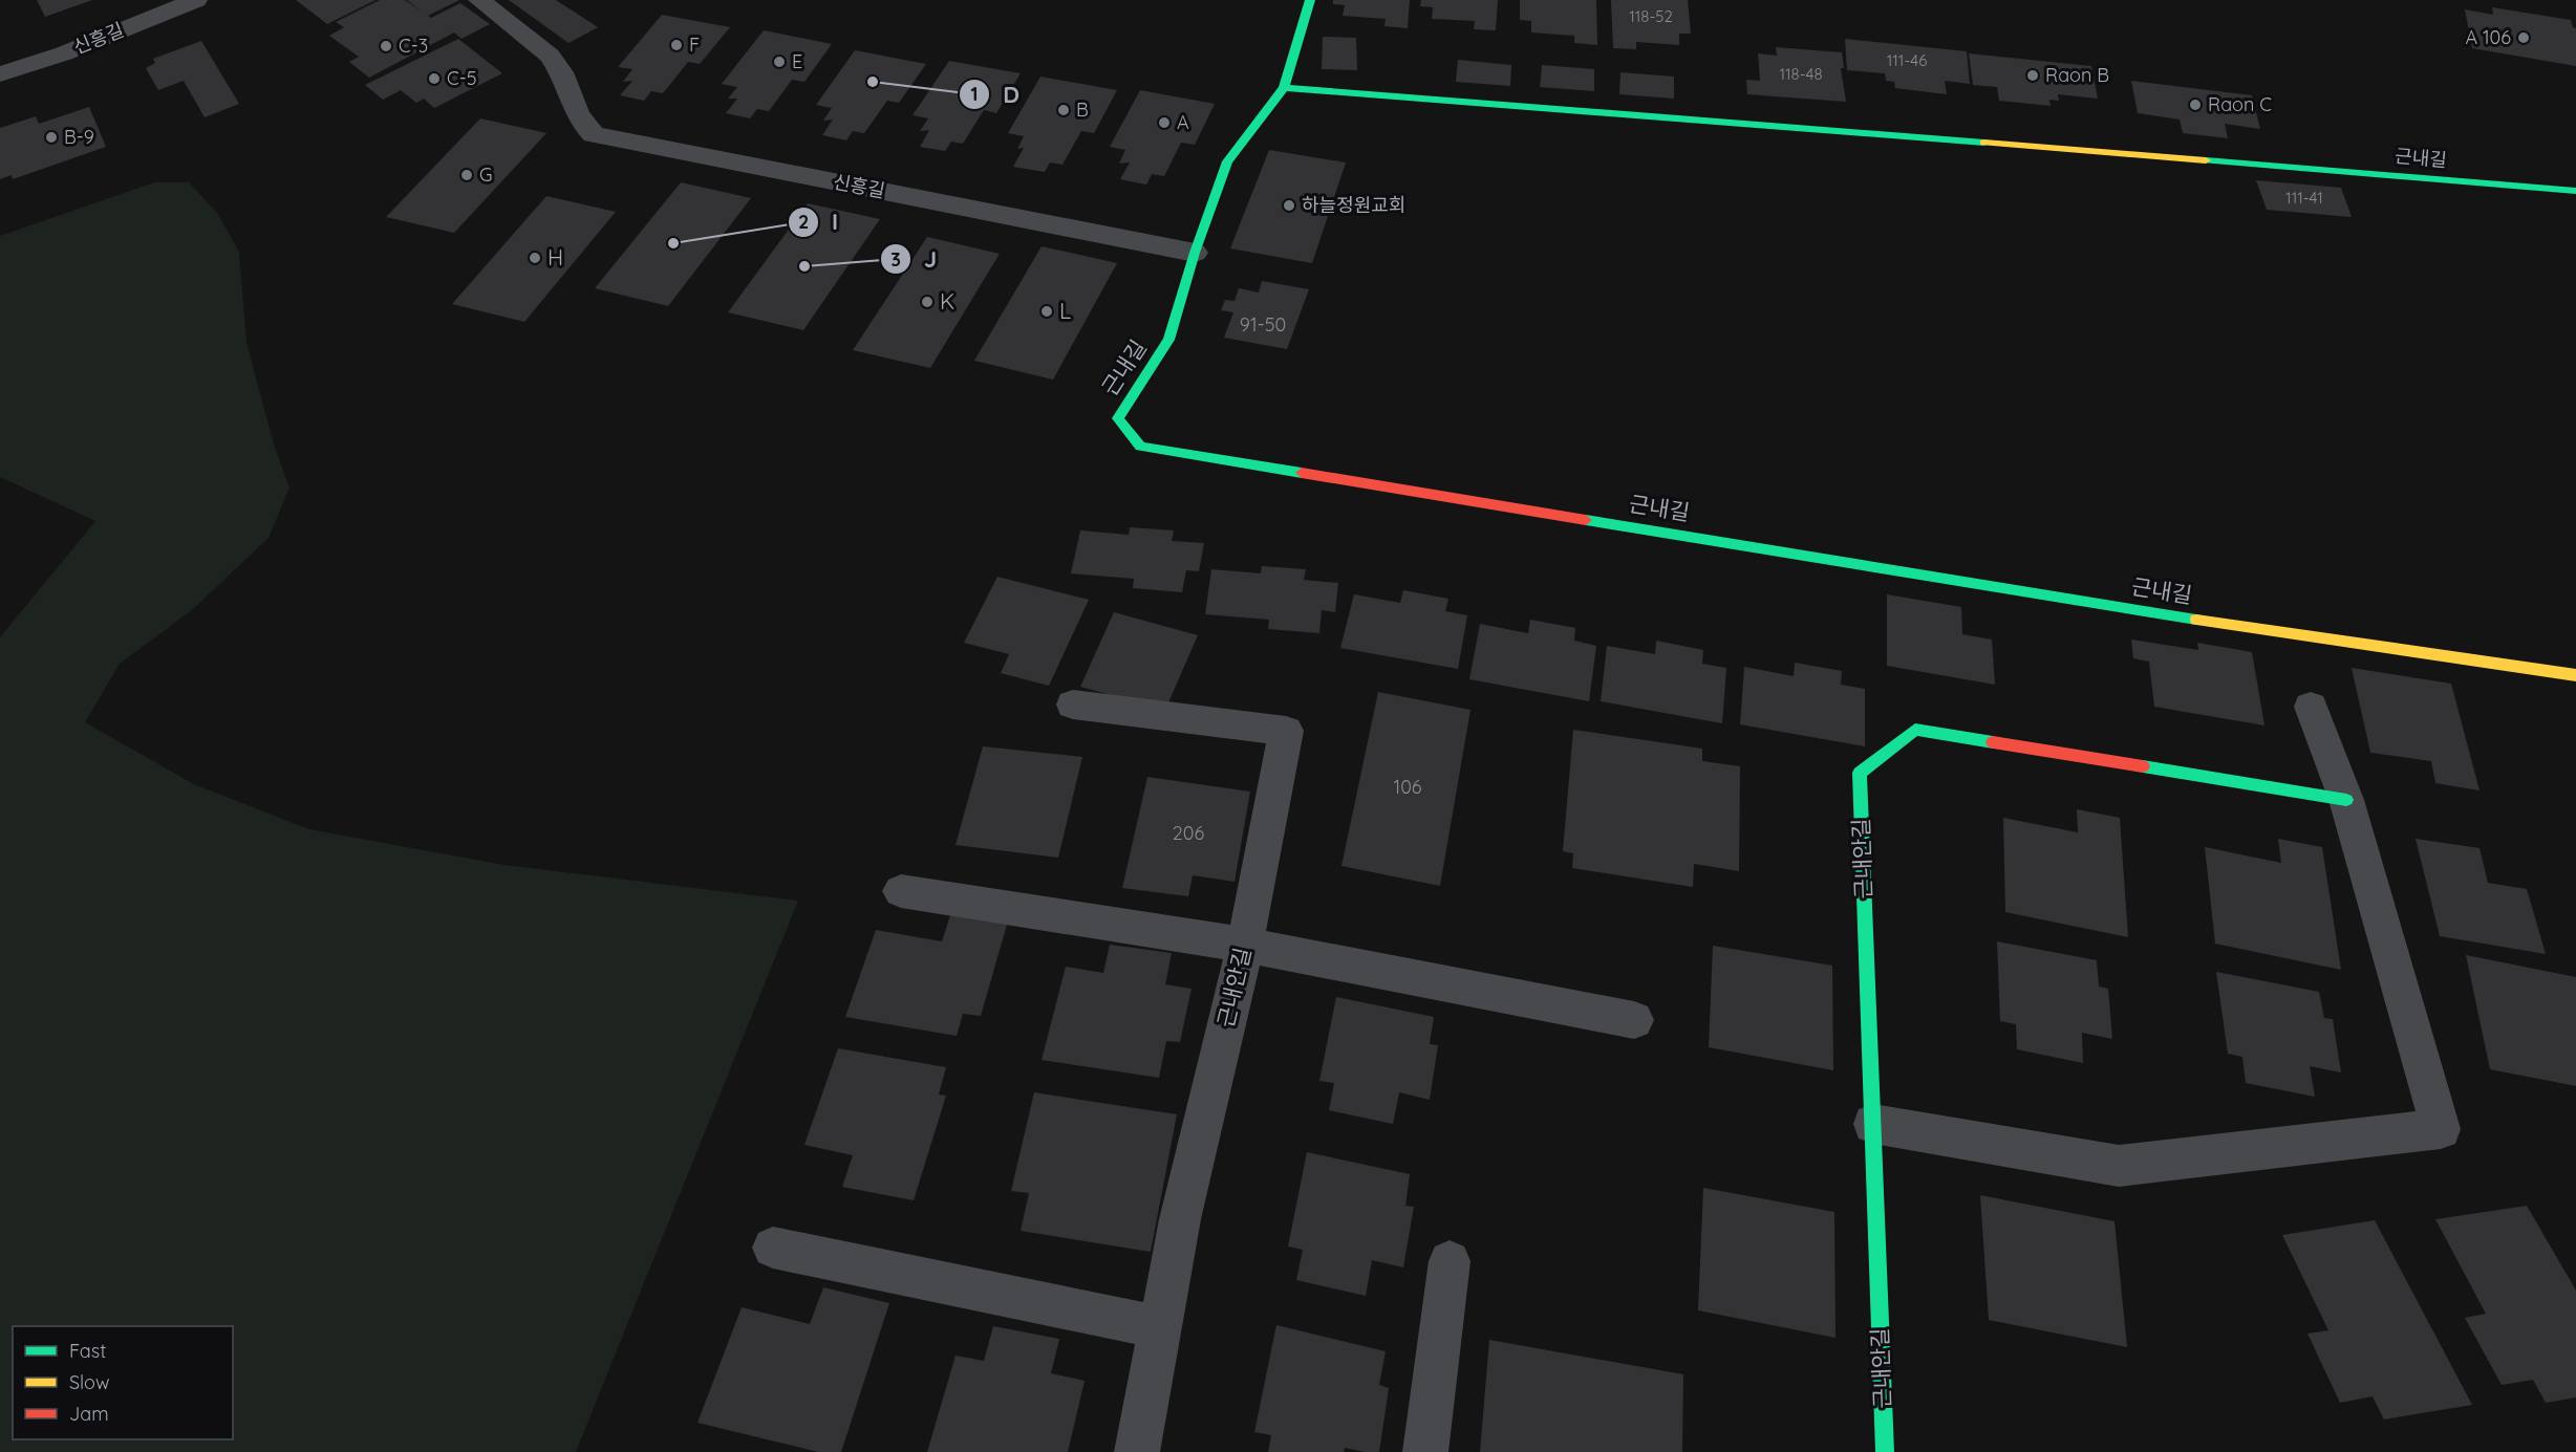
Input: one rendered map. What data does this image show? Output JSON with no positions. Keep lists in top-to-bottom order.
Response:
{
  "streets": {
    "street": ["신흥길", "근내길", "근내안길"]
  },
  "crossings": [
    ["신흥길", "근내길"]
  ],
  "places": [
    "A 106",
    "F",
    "C-3",
    "E",
    "Raon B",
    "C-5",
    "D",
    "Raon C",
    "B",
    "A",
    "B-9",
    "G",
    "하늘정원교회",
    "I",
    "H",
    "J",
    "K",
    "L"
  ],
  "house_numbers": [
    "118-52",
    "111-46",
    "118-48",
    "111-41",
    "91-50",
    "106",
    "206"
  ],
  "legend": ["Fast", "Slow", "Jam"]
}
